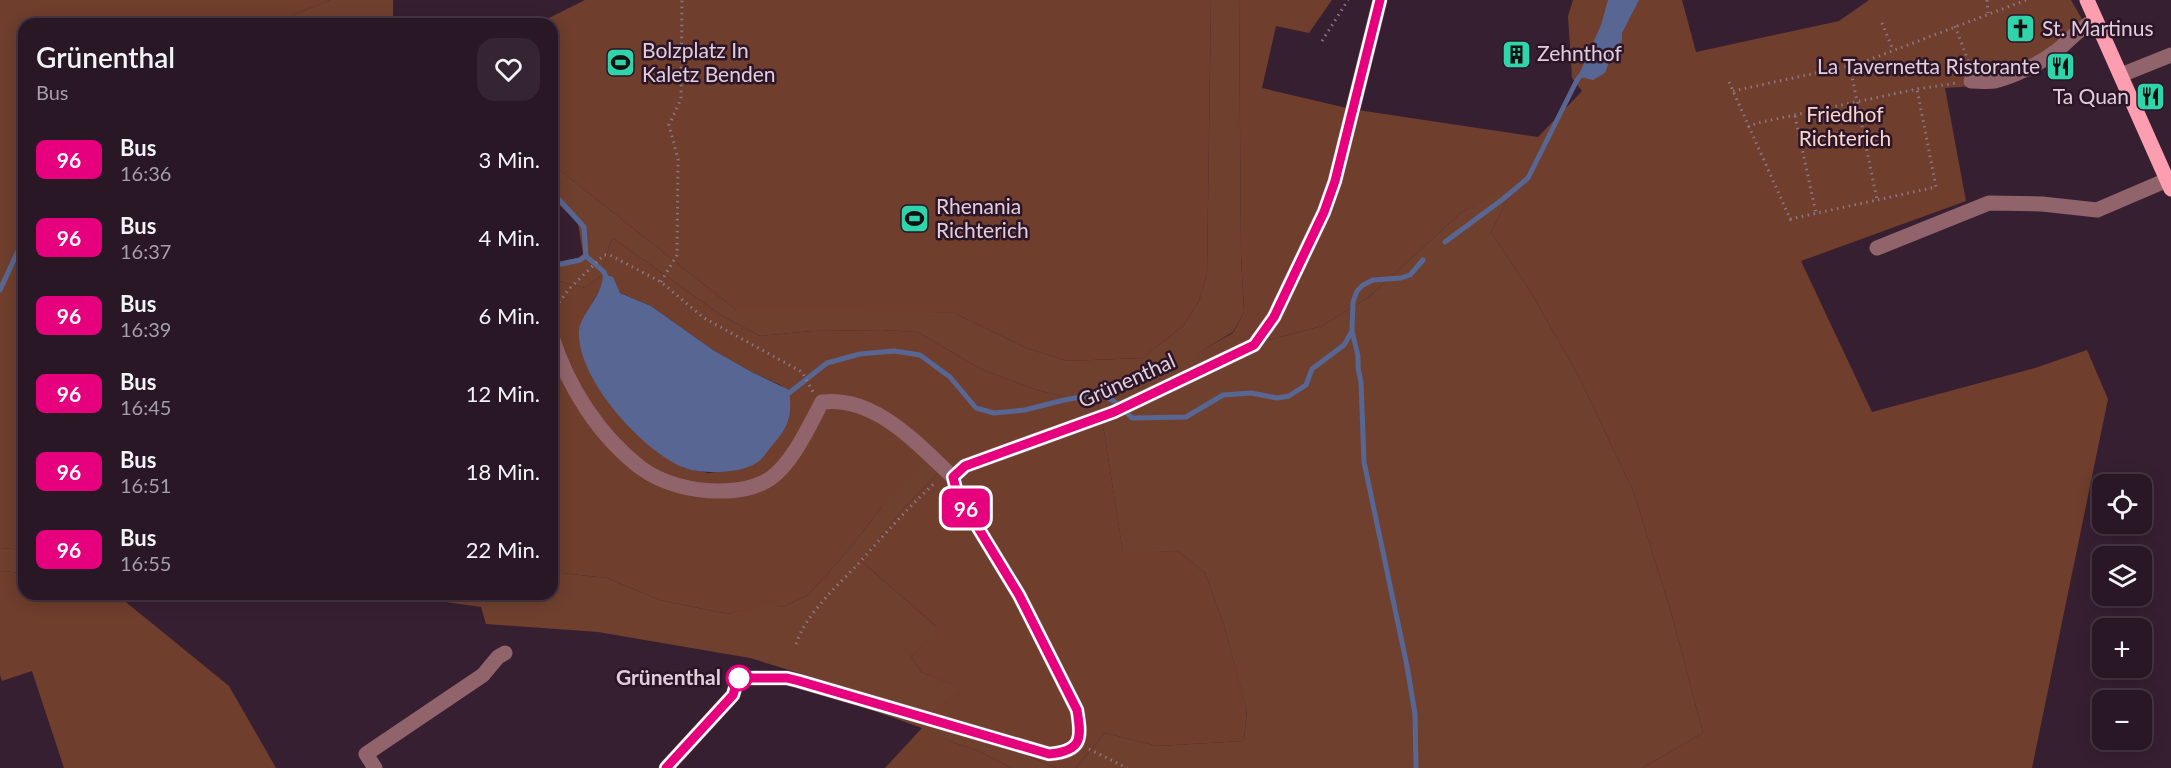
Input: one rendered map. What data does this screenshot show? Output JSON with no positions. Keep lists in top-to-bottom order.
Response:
{
  "streets": {
    "street": ["Grünenthal"]
  },
  "parks": ["Friedhof Richterich"],
  "places": {
    "church": ["St. Martinus"],
    "building": ["Zehnthof"],
    "sports": ["Bolzplatz In Kaletz Benden", "Rhenania Richterich"],
    "restaurant": ["La Tavernetta Ristorante", "Ta Quan"],
    "other": ["Grünenthal"]
  },
  "lines": ["bus line 96"],
  "page": {
    "on_map": "96",
    "heading": ["Grünenthal", "Bus"],
    "list": [
      {
        "mark": "96",
        "name": "Bus",
        "note": "16:36",
        "value": "3 Min."
      },
      {
        "mark": "96",
        "name": "Bus",
        "note": "16:37",
        "value": "4 Min."
      },
      {
        "mark": "96",
        "name": "Bus",
        "note": "16:39",
        "value": "6 Min."
      },
      {
        "mark": "96",
        "name": "Bus",
        "note": "16:45",
        "value": "12 Min."
      },
      {
        "mark": "96",
        "name": "Bus",
        "note": "16:51",
        "value": "18 Min."
      },
      {
        "mark": "96",
        "name": "Bus",
        "note": "16:55",
        "value": "22 Min."
      }
    ],
    "map_buttons": ["+", "−"]
  }
}
